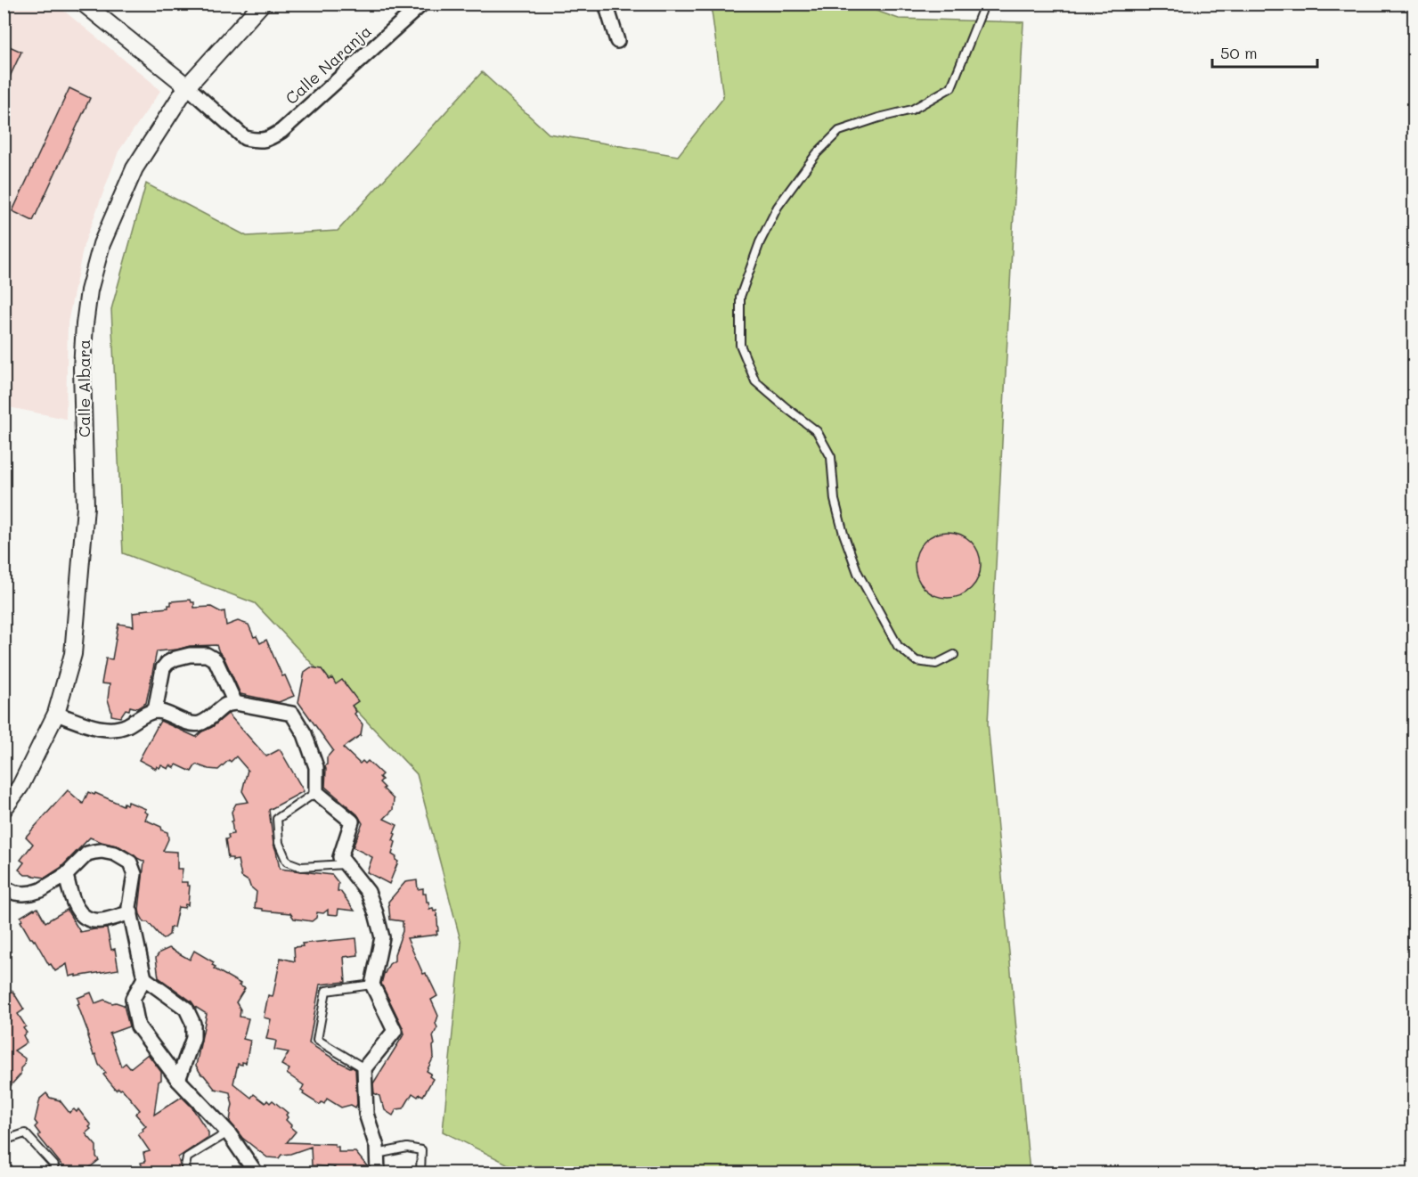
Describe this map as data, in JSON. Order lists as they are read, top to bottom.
{
  "streets": {
    "street": ["Calle Naranja", "Calle Albara"]
  },
  "crossings": [
    ["Calle Naranja", "Calle Albara"]
  ],
  "scale_bar": "50 m"
}
